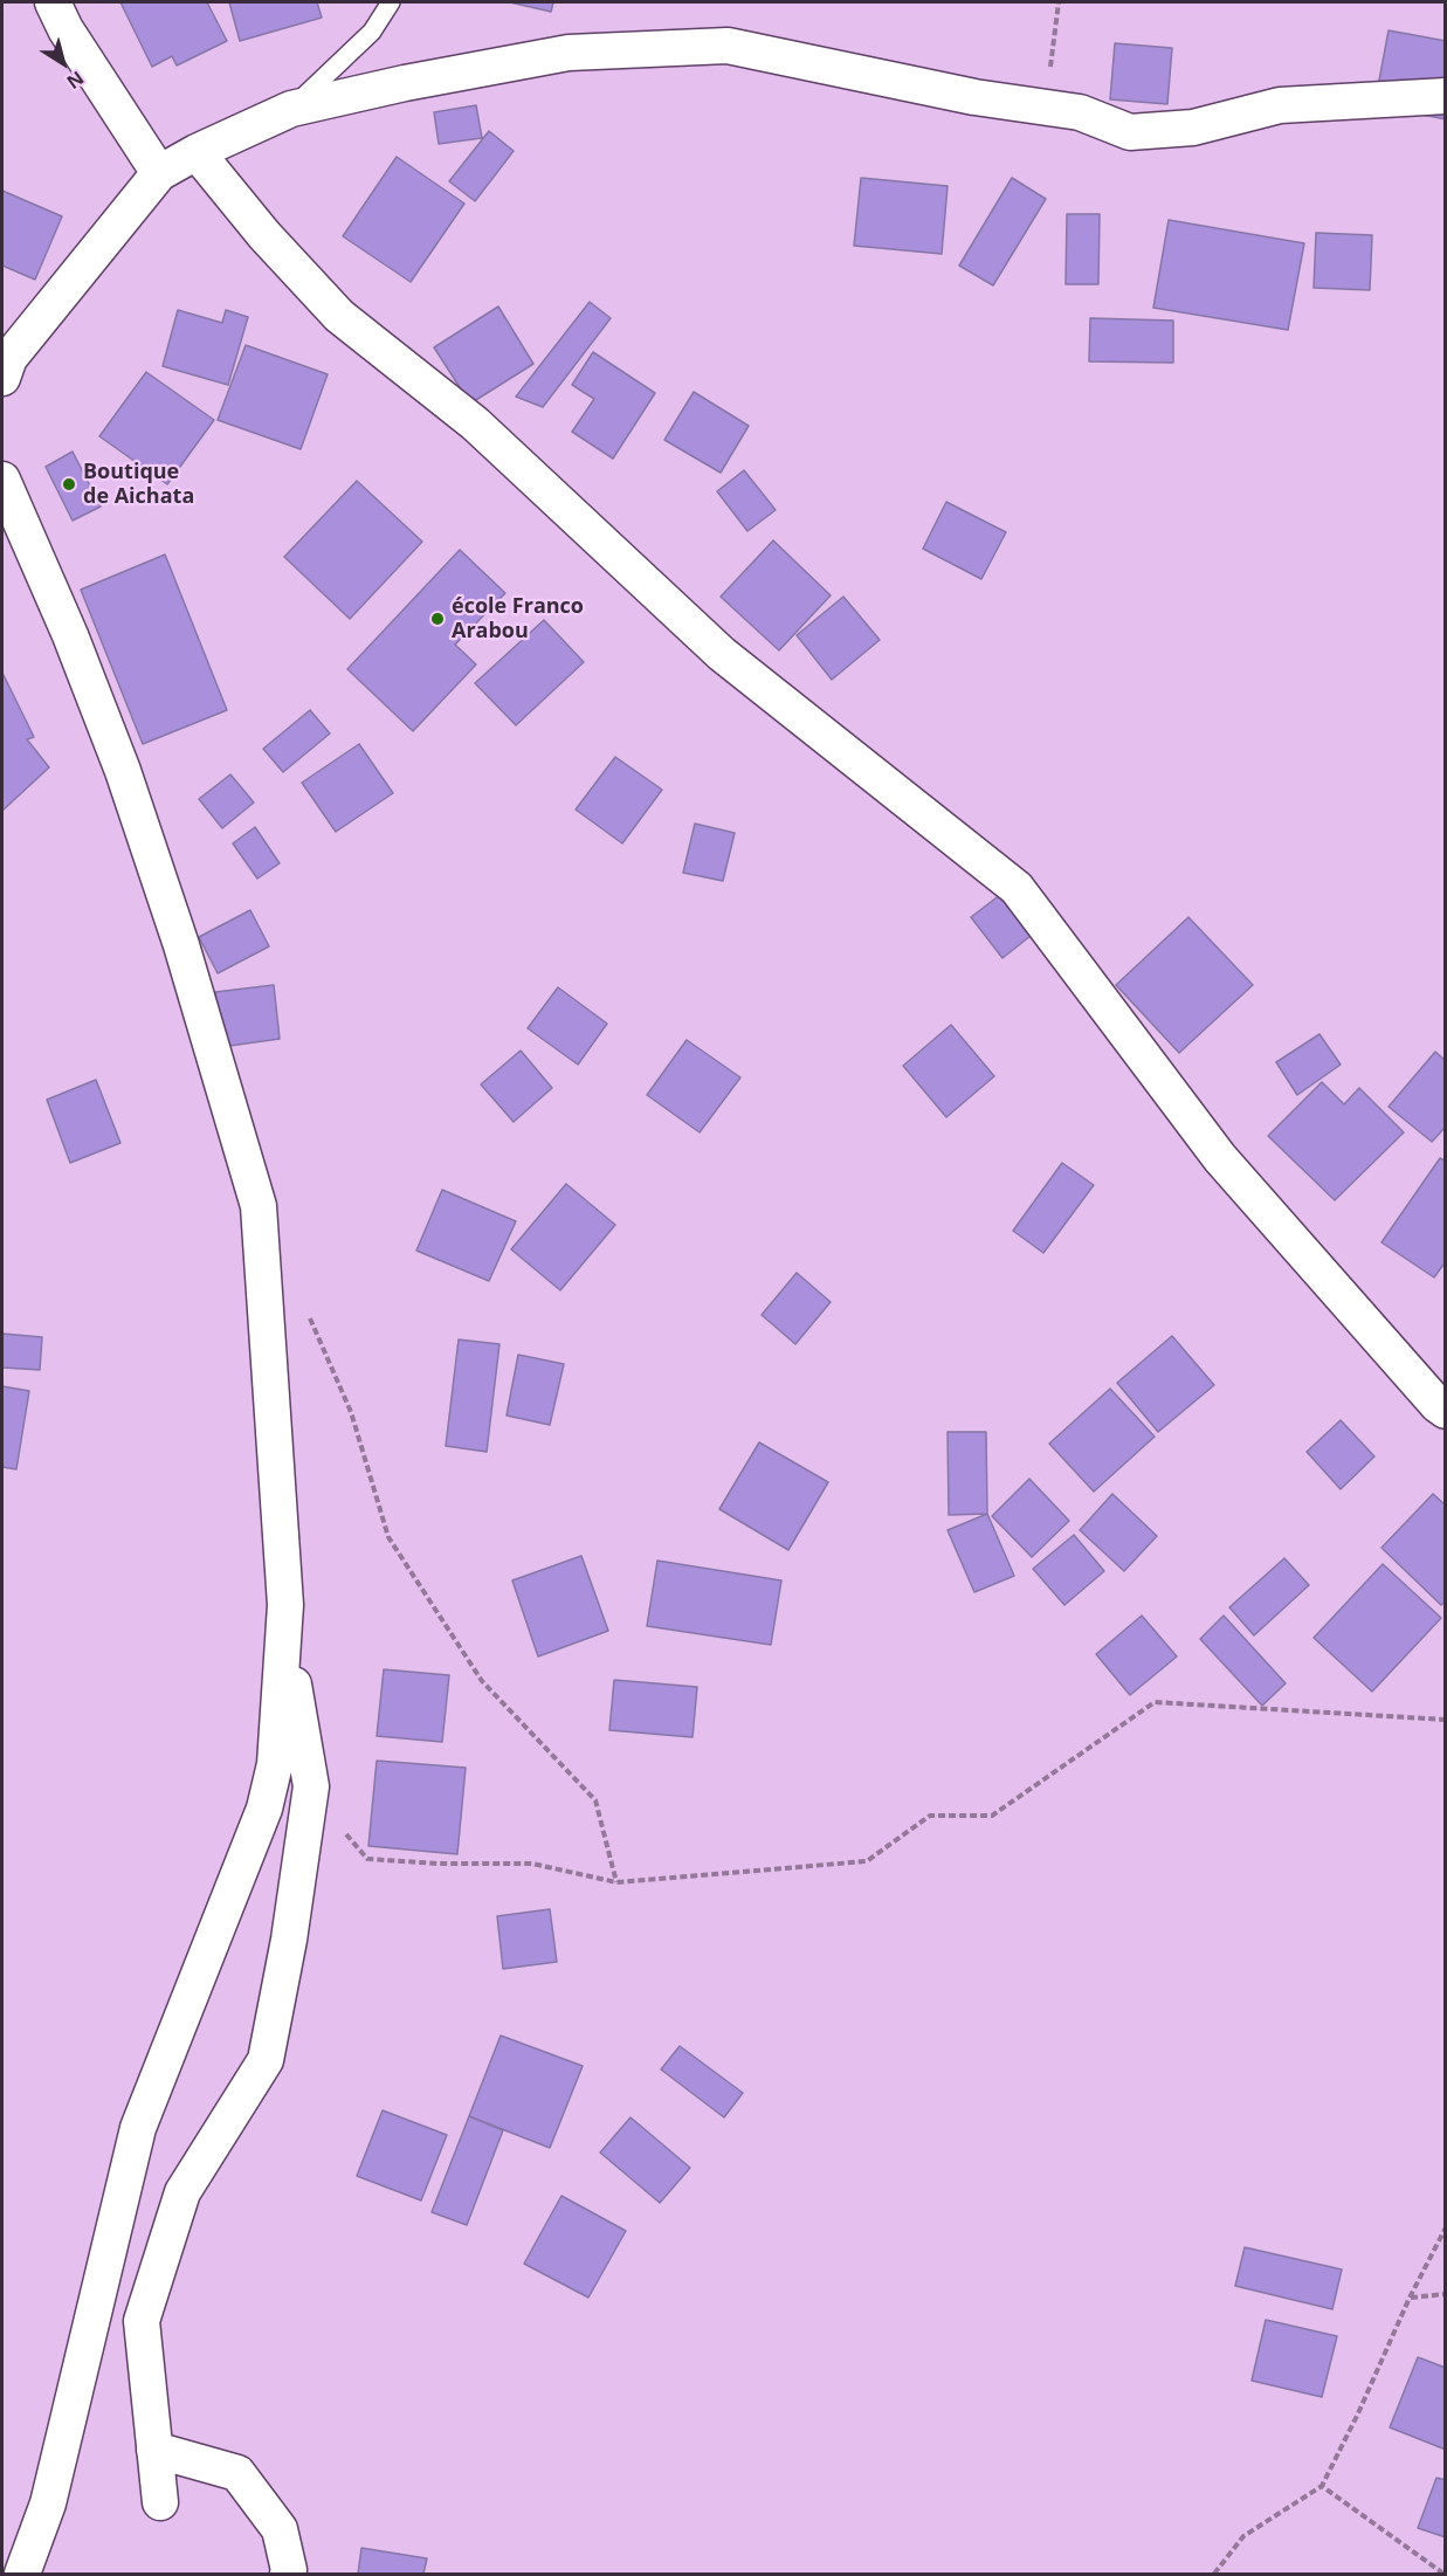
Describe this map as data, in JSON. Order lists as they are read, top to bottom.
{
  "places": ["Boutique de Aichata", "école Franco Arabou"],
  "north": "bottom right"
}
